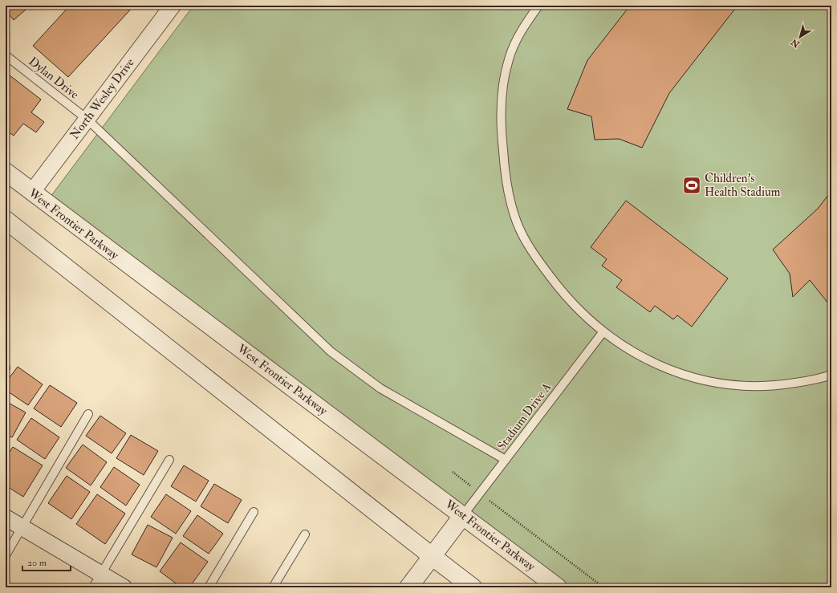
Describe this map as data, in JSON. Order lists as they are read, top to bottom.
{
  "streets": {
    "street": ["North Wesley Drive", "West Frontier Parkway"],
    "lane": ["Dylan Drive", "Stadium Drive A"]
  },
  "crossings": [
    ["Dylan Drive", "North Wesley Drive"],
    ["Dylan Drive", "Stadium Drive A"],
    ["North Wesley Drive", "West Frontier Parkway"],
    ["West Frontier Parkway", "Stadium Drive A"]
  ],
  "places": {
    "sports": ["Children's Health Stadium"]
  },
  "scale_bar": "20 m",
  "north": "bottom left"
}
